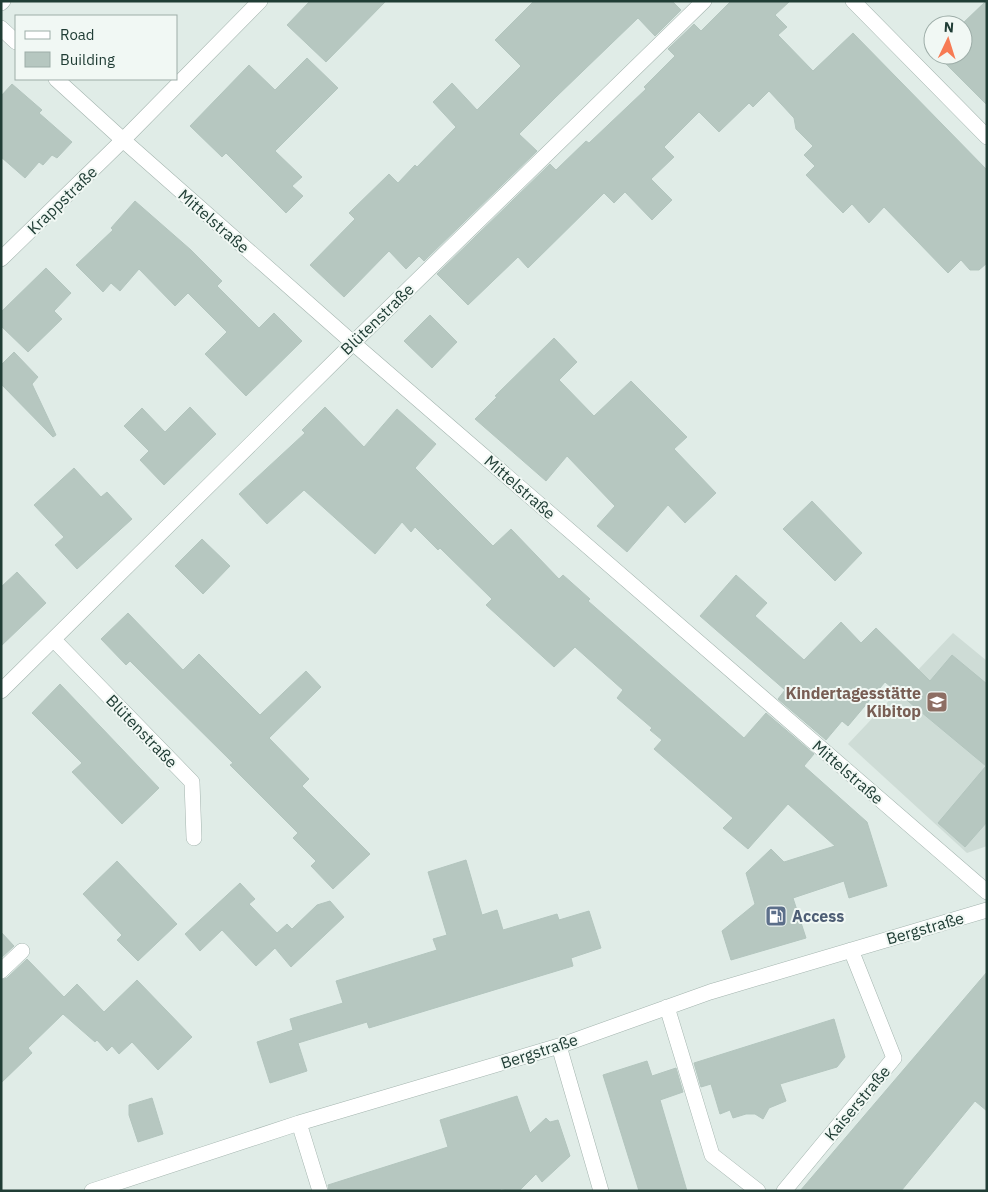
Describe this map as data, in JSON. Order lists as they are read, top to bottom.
{
  "streets": {
    "street": [
      "Krappstraße",
      "Mittelstraße",
      "Blütenstraße",
      "Bergstraße",
      "Kaiserstraße"
    ]
  },
  "crossings": [
    ["Krappstraße", "Mittelstraße"],
    ["Mittelstraße", "Blütenstraße"],
    ["Bergstraße", "Kaiserstraße"]
  ],
  "places": {
    "school or university": ["Kindertagesstätte Kibitop"],
    "fuel station": ["Access"]
  },
  "legend": ["Road", "Building"],
  "north": "top"
}
